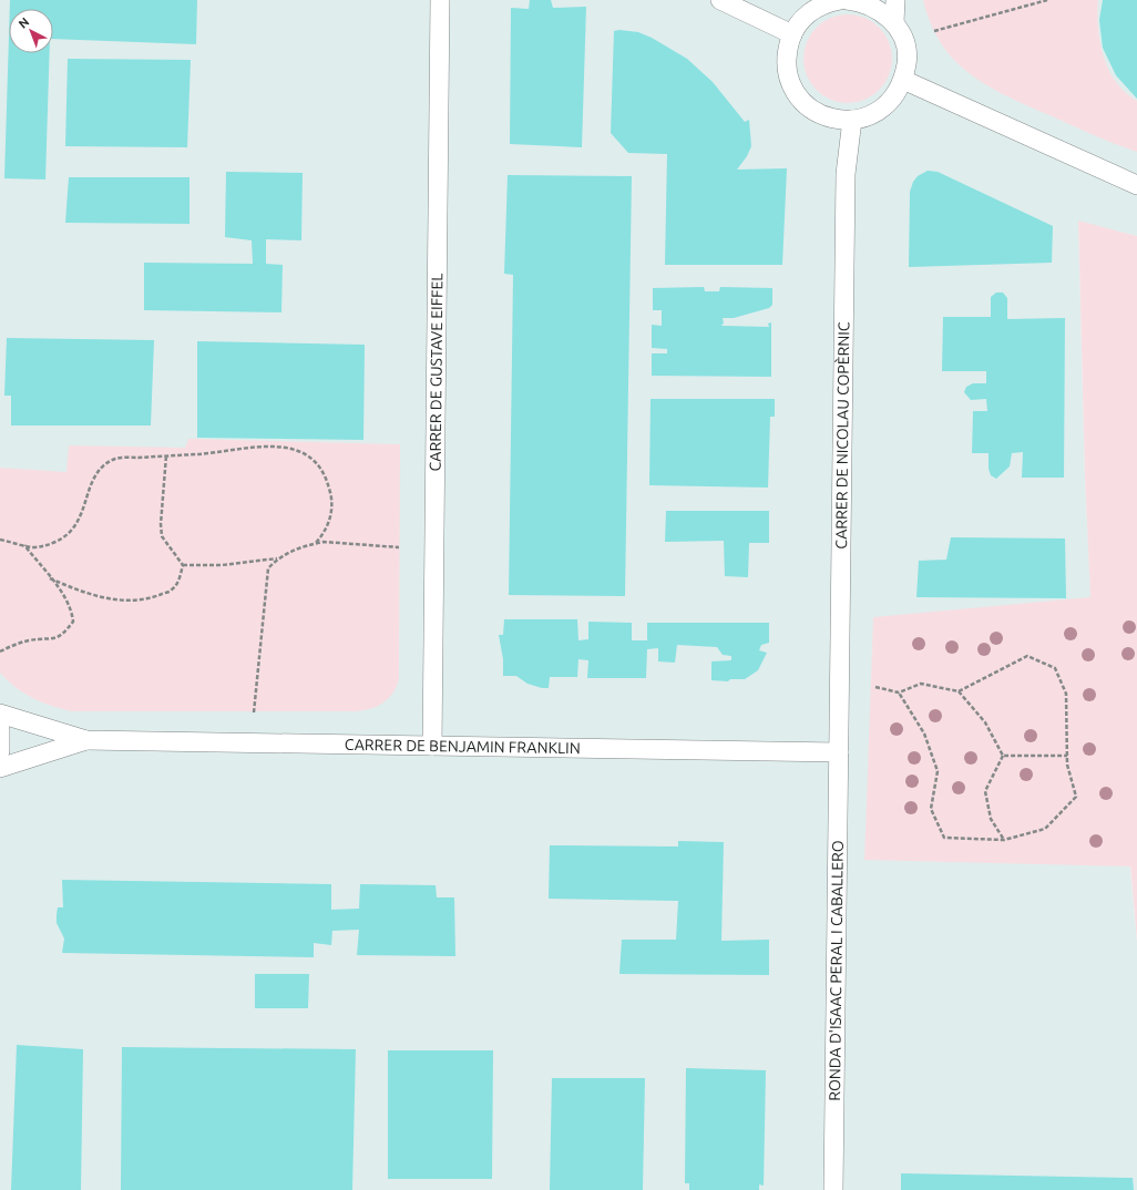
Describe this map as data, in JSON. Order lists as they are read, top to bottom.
{
  "streets": {
    "street": [
      "CARRER DE GUSTAVE EIFFEL",
      "CARRER DE NICOLAU COPÈRNIC",
      "CARRER DE BENJAMIN FRANKLIN",
      "RONDA D'ISAAC PERAL I CABALLERO"
    ]
  },
  "crossings": [
    ["CARRER DE GUSTAVE EIFFEL", "CARRER DE BENJAMIN FRANKLIN"],
    ["CARRER DE NICOLAU COPÈRNIC", "CARRER DE BENJAMIN FRANKLIN"],
    ["CARRER DE NICOLAU COPÈRNIC", "RONDA D'ISAAC PERAL I CABALLERO"],
    ["CARRER DE BENJAMIN FRANKLIN", "RONDA D'ISAAC PERAL I CABALLERO"]
  ],
  "north": "top left"
}
